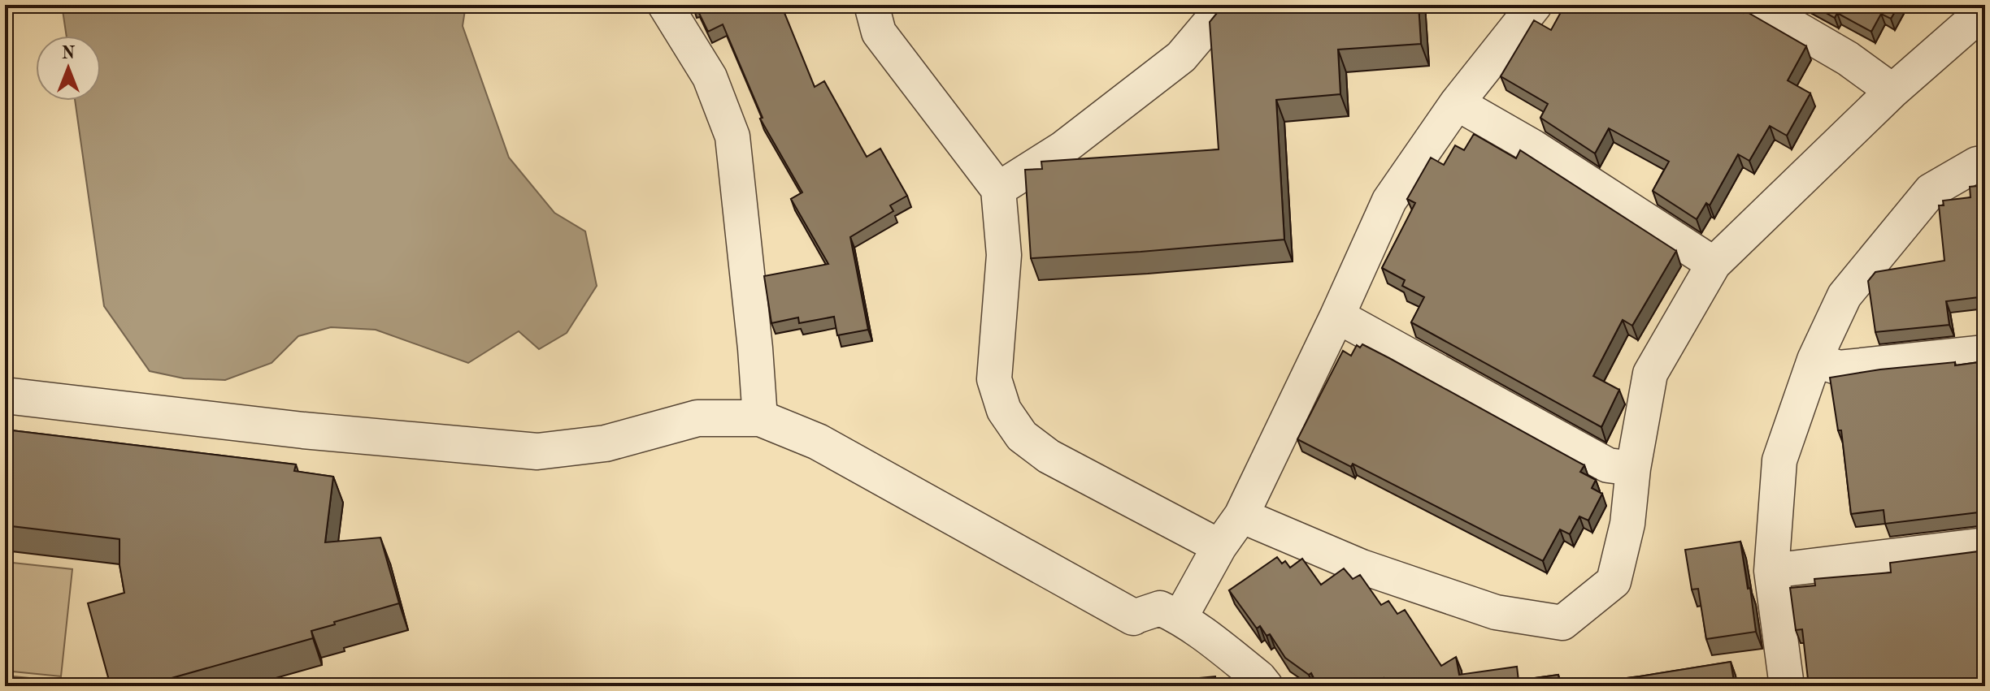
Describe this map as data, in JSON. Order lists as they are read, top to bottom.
{
  "north": "top"
}
